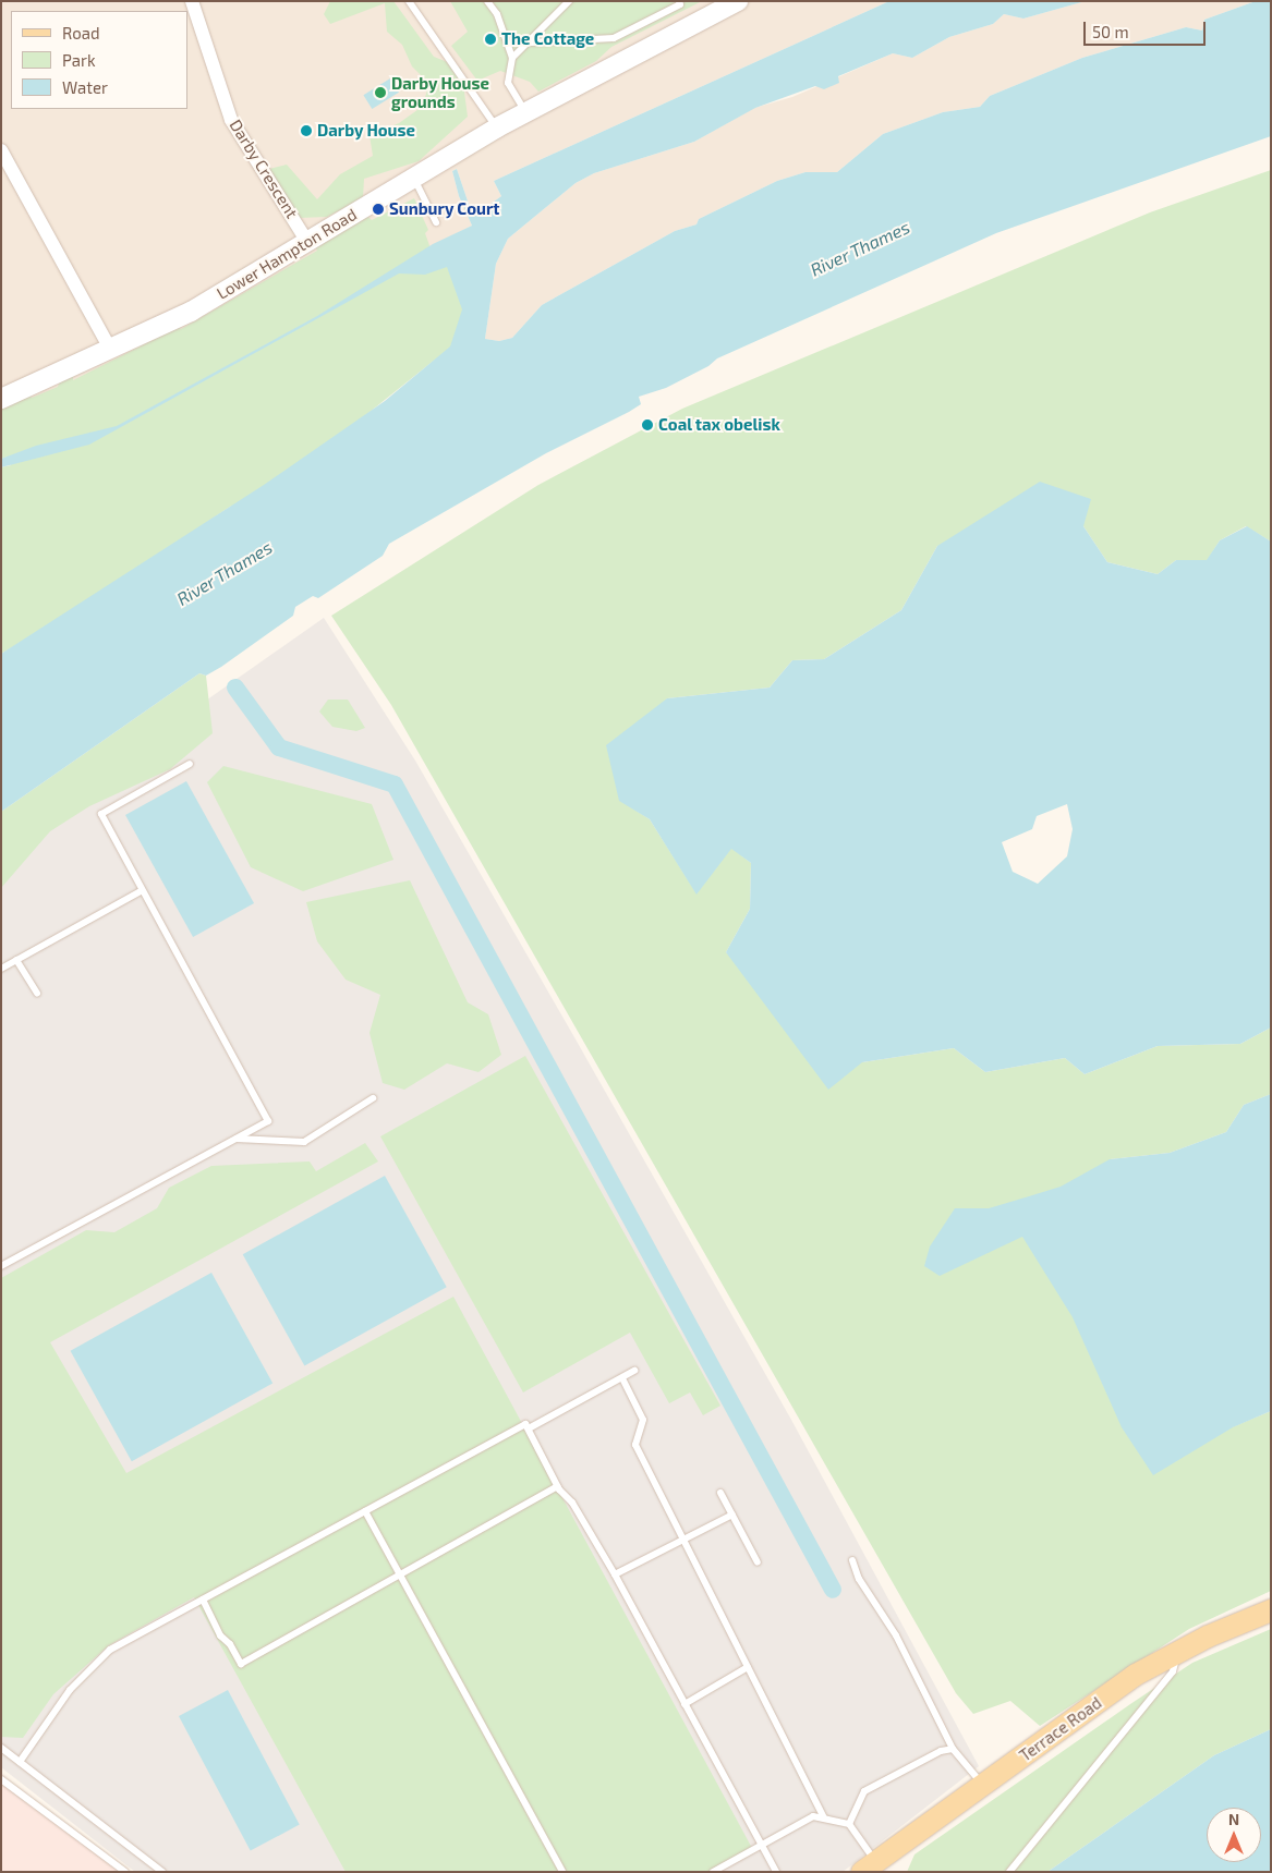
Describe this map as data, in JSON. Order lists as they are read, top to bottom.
{
  "streets": {
    "main road": ["Terrace Road"],
    "street": ["Darby Crescent", "Lower Hampton Road"]
  },
  "crossings": [
    ["Darby Crescent", "Lower Hampton Road"]
  ],
  "water": ["River Thames"],
  "places": [
    "The Cottage",
    "Darby House grounds",
    "Darby House",
    "Sunbury Court",
    "Coal tax obelisk"
  ],
  "legend": ["Road", "Park", "Water"],
  "scale_bar": "50 m",
  "north": "top"
}
